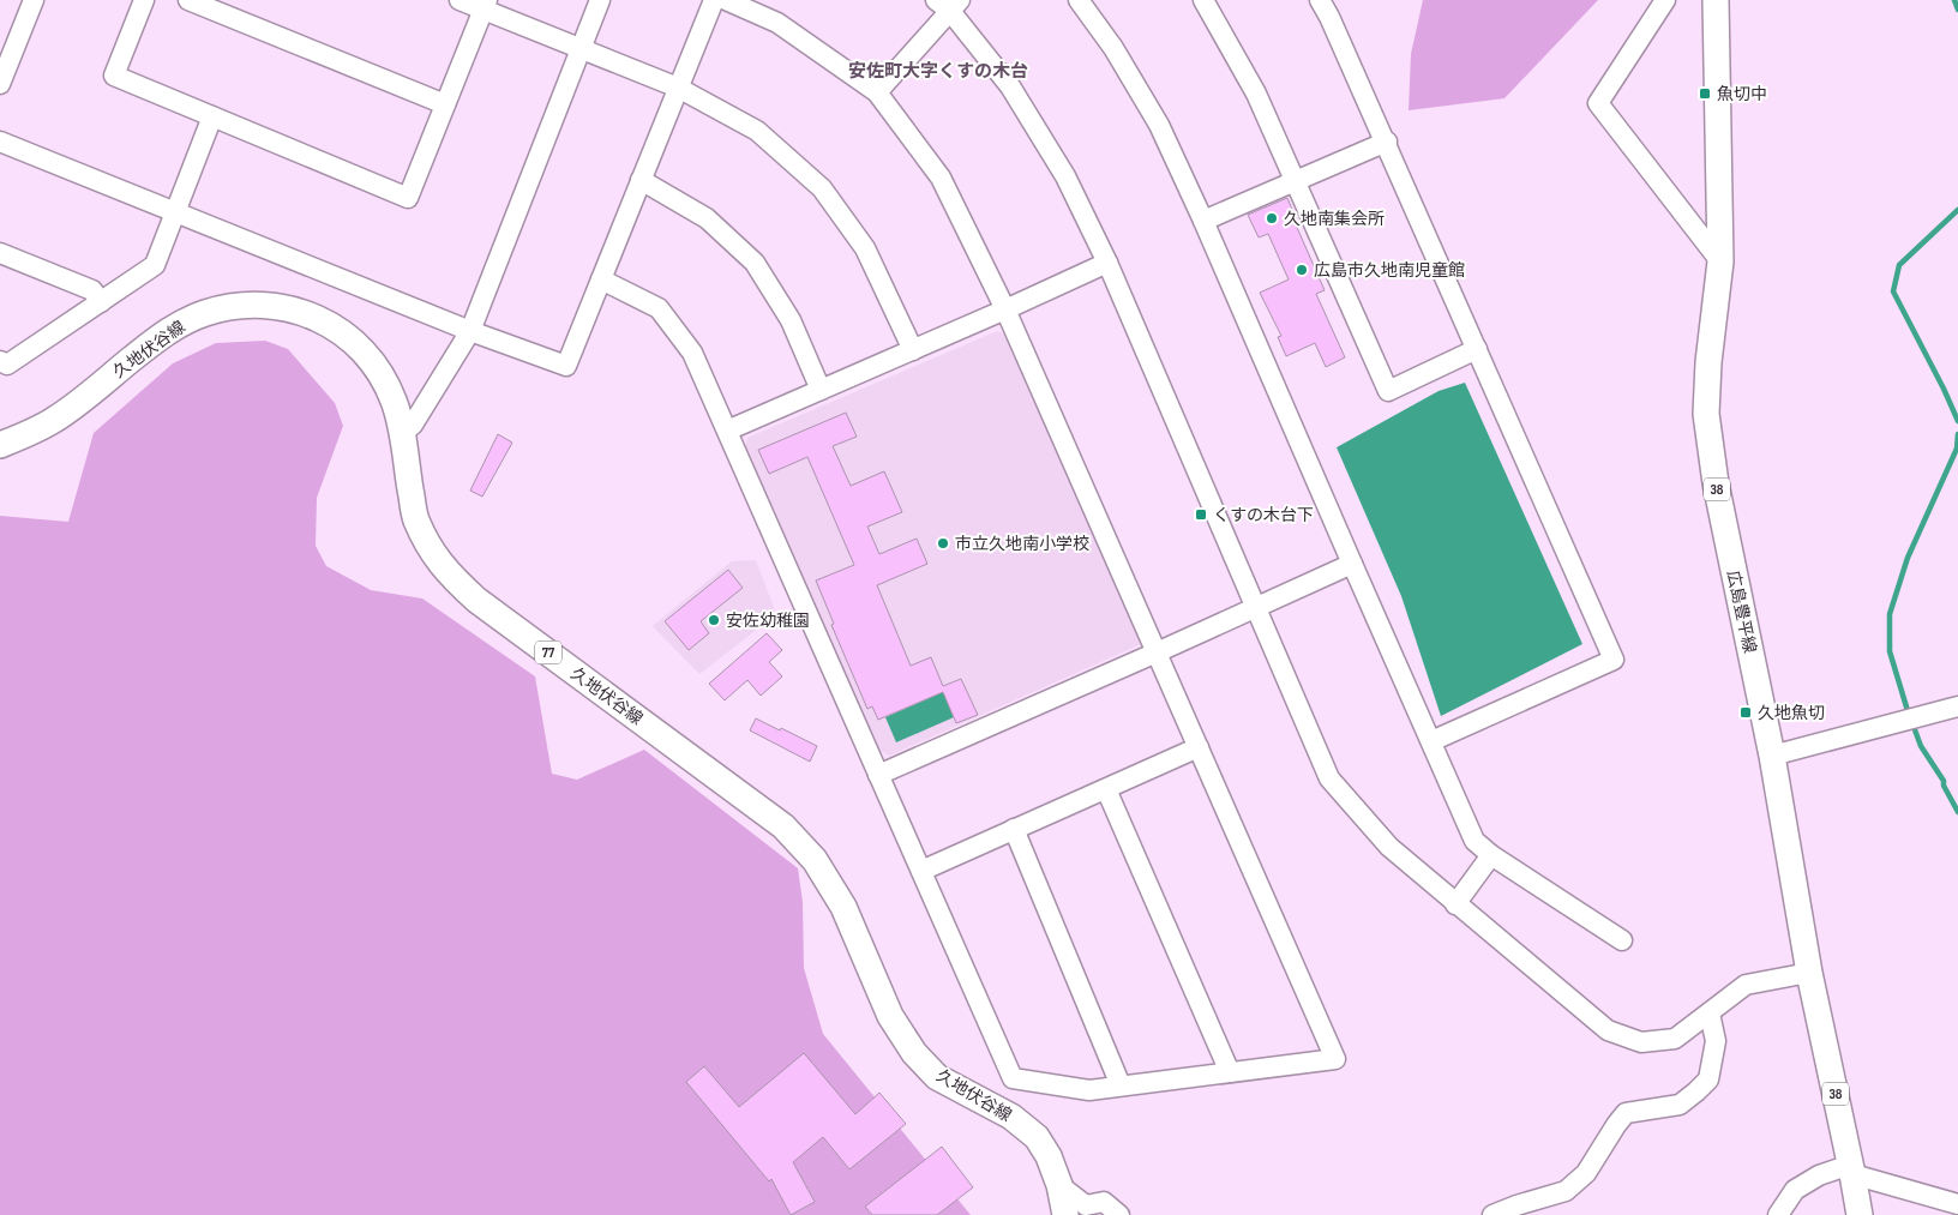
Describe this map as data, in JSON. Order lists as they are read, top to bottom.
{
  "streets": {
    "main road": [
      "久地伏谷線",
      "38",
      "広島豊平線",
      "77"
    ]
  },
  "districts": ["安佐町大字くすの木台"],
  "places": {
    "transit": ["魚切中", "くすの木台下", "久地魚切"],
    "other": [
      "久地南集会所",
      "広島市久地南児童館",
      "市立久地南小学校",
      "安佐幼稚園"
    ]
  }
}
